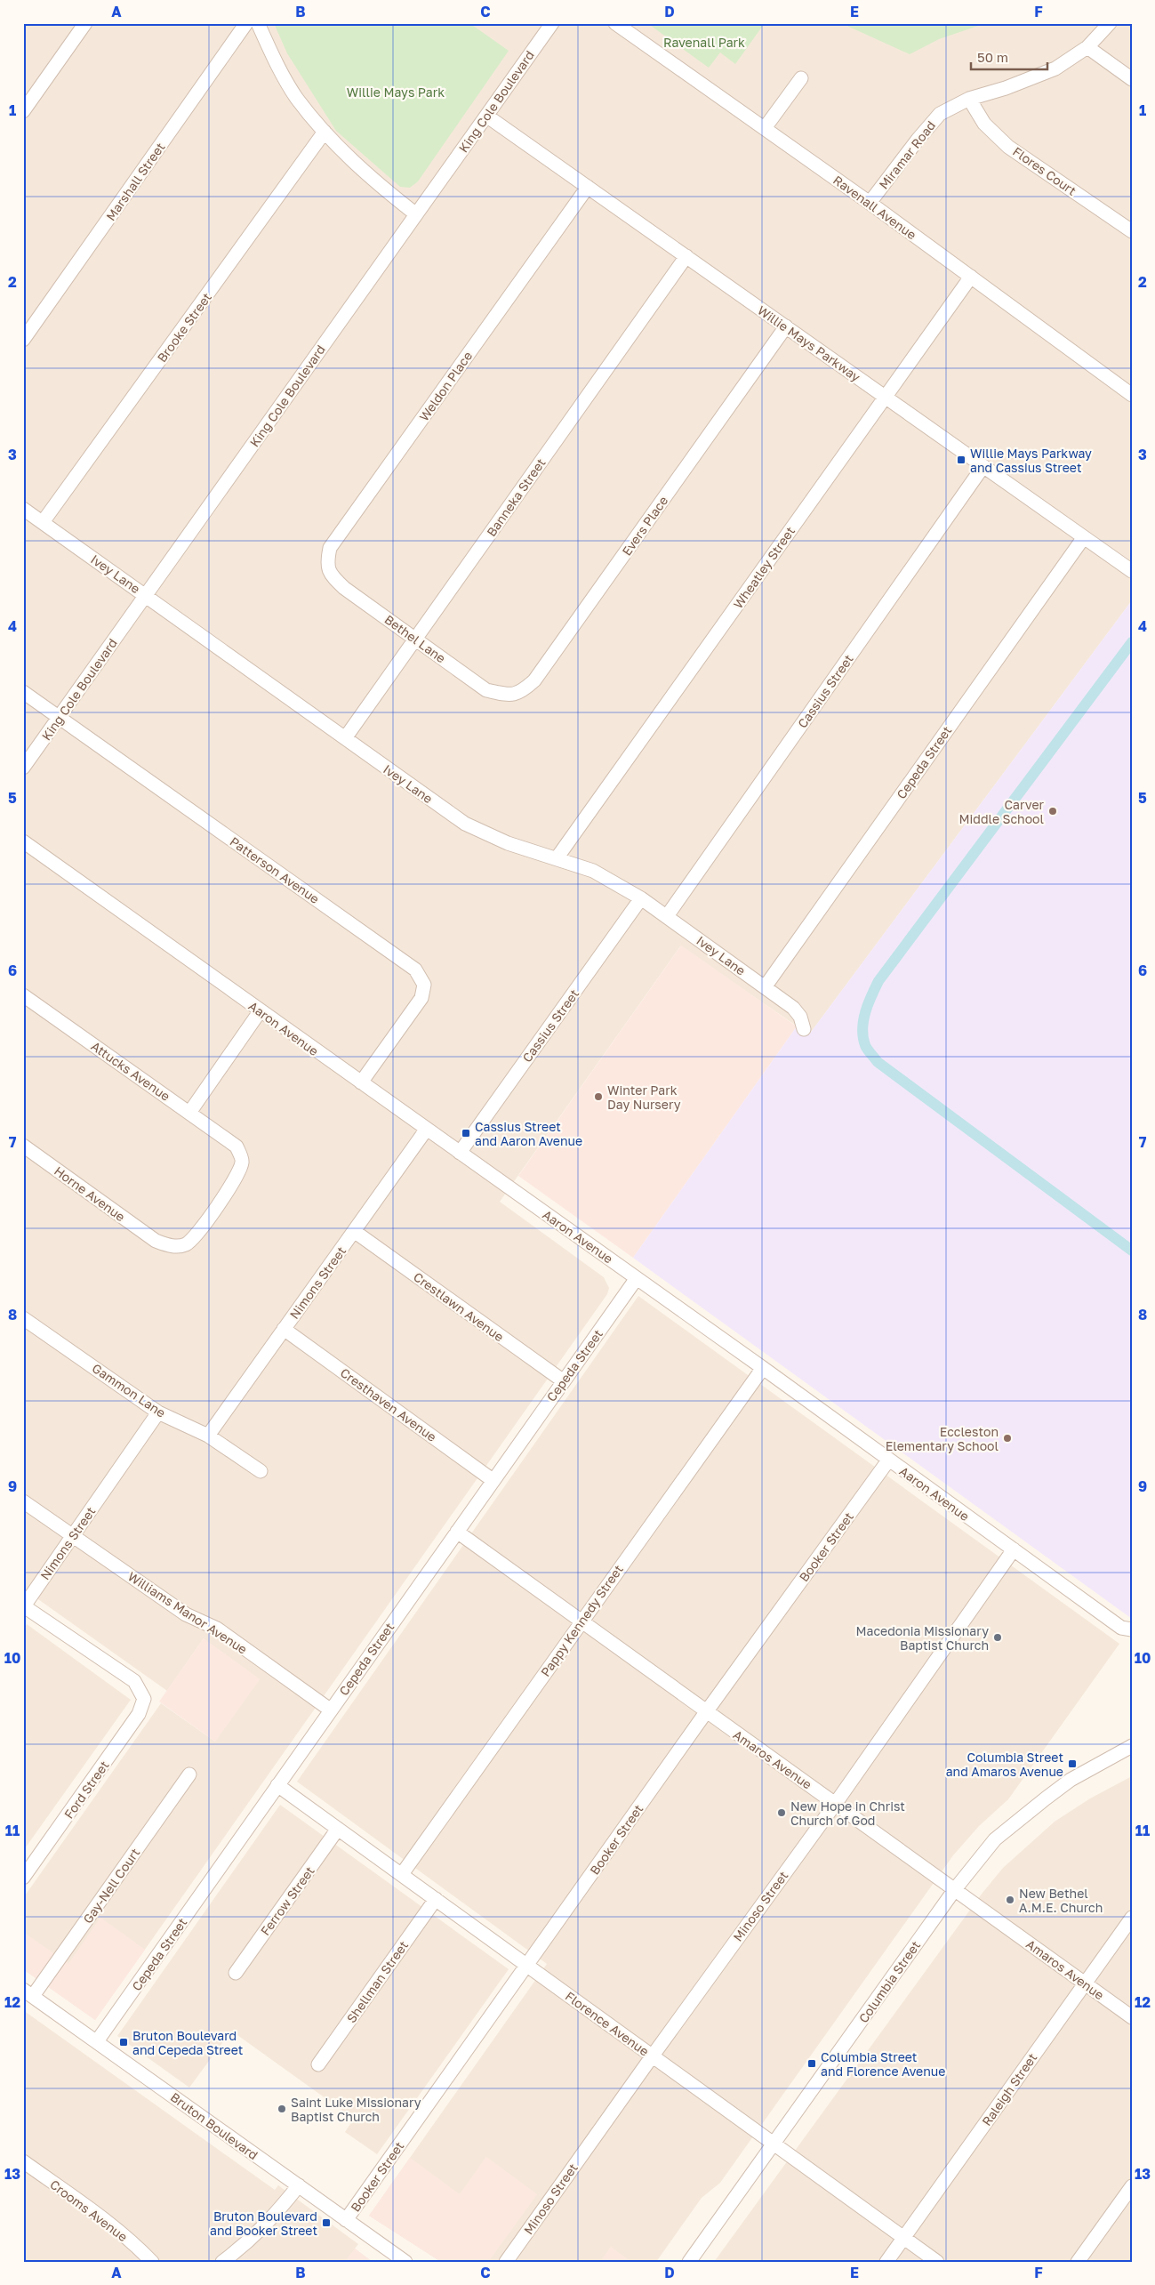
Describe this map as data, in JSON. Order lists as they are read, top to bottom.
{
  "streets": {
    "street": [
      "King Cole Boulevard",
      "Miramar Road",
      "Flores Court",
      "Marshall Street",
      "Ravenall Avenue",
      "Brooke Street",
      "Willie Mays Parkway",
      "Weldon Place",
      "Banneka Street",
      "Evers Place",
      "Wheatley Street",
      "Ivey Lane",
      "Bethel Lane",
      "Cassius Street",
      "Cepeda Street",
      "Patterson Avenue",
      "Aaron Avenue",
      "Attucks Avenue",
      "Horne Avenue",
      "Nimons Street",
      "Crestlawn Avenue",
      "Gammon Lane",
      "Cresthaven Avenue",
      "Booker Street",
      "Williams Manor Avenue",
      "Pappy Kennedy Street",
      "Amaros Avenue",
      "Ford Street",
      "Gay-Nell Court",
      "Ferrow Street",
      "Minoso Street",
      "Shellman Street",
      "Columbia Street",
      "Florence Avenue",
      "Raleigh Street",
      "Bruton Boulevard",
      "Crooms Avenue"
    ]
  },
  "crossings": [
    ["King Cole Boulevard", "Willie Mays Parkway"],
    ["King Cole Boulevard", "Ivey Lane"],
    ["King Cole Boulevard", "Patterson Avenue"],
    ["Miramar Road", "Flores Court"],
    ["Miramar Road", "Ravenall Avenue"],
    ["Ravenall Avenue", "Wheatley Street"],
    ["Brooke Street", "Ivey Lane"],
    ["Willie Mays Parkway", "Weldon Place"],
    ["Willie Mays Parkway", "Banneka Street"],
    ["Willie Mays Parkway", "Evers Place"],
    ["Willie Mays Parkway", "Wheatley Street"],
    ["Willie Mays Parkway", "Cassius Street"],
    ["Willie Mays Parkway", "Cepeda Street"],
    ["Weldon Place", "Bethel Lane"],
    ["Banneka Street", "Ivey Lane"],
    ["Banneka Street", "Bethel Lane"],
    ["Evers Place", "Bethel Lane"],
    ["Wheatley Street", "Ivey Lane"],
    ["Ivey Lane", "Cassius Street"],
    ["Ivey Lane", "Cepeda Street"],
    ["Cassius Street", "Aaron Avenue"],
    ["Cepeda Street", "Aaron Avenue"],
    ["Cepeda Street", "Crestlawn Avenue"],
    ["Cepeda Street", "Cresthaven Avenue"],
    ["Cepeda Street", "Williams Manor Avenue"],
    ["Cepeda Street", "Amaros Avenue"],
    ["Cepeda Street", "Florence Avenue"],
    ["Cepeda Street", "Bruton Boulevard"],
    ["Patterson Avenue", "Aaron Avenue"],
    ["Aaron Avenue", "Nimons Street"],
    ["Aaron Avenue", "Booker Street"],
    ["Aaron Avenue", "Pappy Kennedy Street"],
    ["Aaron Avenue", "Minoso Street"],
    ["Attucks Avenue", "Horne Avenue"],
    ["Nimons Street", "Crestlawn Avenue"],
    ["Nimons Street", "Gammon Lane"],
    ["Nimons Street", "Cresthaven Avenue"],
    ["Nimons Street", "Williams Manor Avenue"],
    ["Nimons Street", "Ford Street"],
    ["Booker Street", "Amaros Avenue"],
    ["Booker Street", "Florence Avenue"],
    ["Booker Street", "Bruton Boulevard"],
    ["Pappy Kennedy Street", "Amaros Avenue"],
    ["Pappy Kennedy Street", "Florence Avenue"],
    ["Amaros Avenue", "Minoso Street"],
    ["Amaros Avenue", "Columbia Street"],
    ["Amaros Avenue", "Raleigh Street"],
    ["Gay-Nell Court", "Bruton Boulevard"],
    ["Ferrow Street", "Florence Avenue"],
    ["Minoso Street", "Florence Avenue"],
    ["Shellman Street", "Florence Avenue"],
    ["Columbia Street", "Florence Avenue"],
    ["Florence Avenue", "Raleigh Street"]
  ],
  "parks": ["Ravenall Park", "Willie Mays Park"],
  "places": {
    "transit": [
      "Willie Mays Parkway and Cassius Street",
      "Cassius Street and Aaron Avenue",
      "Columbia Street and Amaros Avenue",
      "Bruton Boulevard and Cepeda Street",
      "Columbia Street and Florence Avenue",
      "Bruton Boulevard and Booker Street"
    ],
    "other": [
      "Carver Middle School",
      "Winter Park Day Nursery",
      "Eccleston Elementary School",
      "Macedonia Missionary Baptist Church",
      "New Hope in Christ Church of God",
      "New Bethel A.M.E. Church",
      "Saint Luke Missionary Baptist Church"
    ]
  },
  "scale_bar": "50 m",
  "grid": {
    "columns": [
      "A",
      "B",
      "C",
      "D",
      "E",
      "F"
    ],
    "rows": [
      "1",
      "2",
      "3",
      "4",
      "5",
      "6",
      "7",
      "8",
      "9",
      "10",
      "11",
      "12",
      "13"
    ]
  }
}
